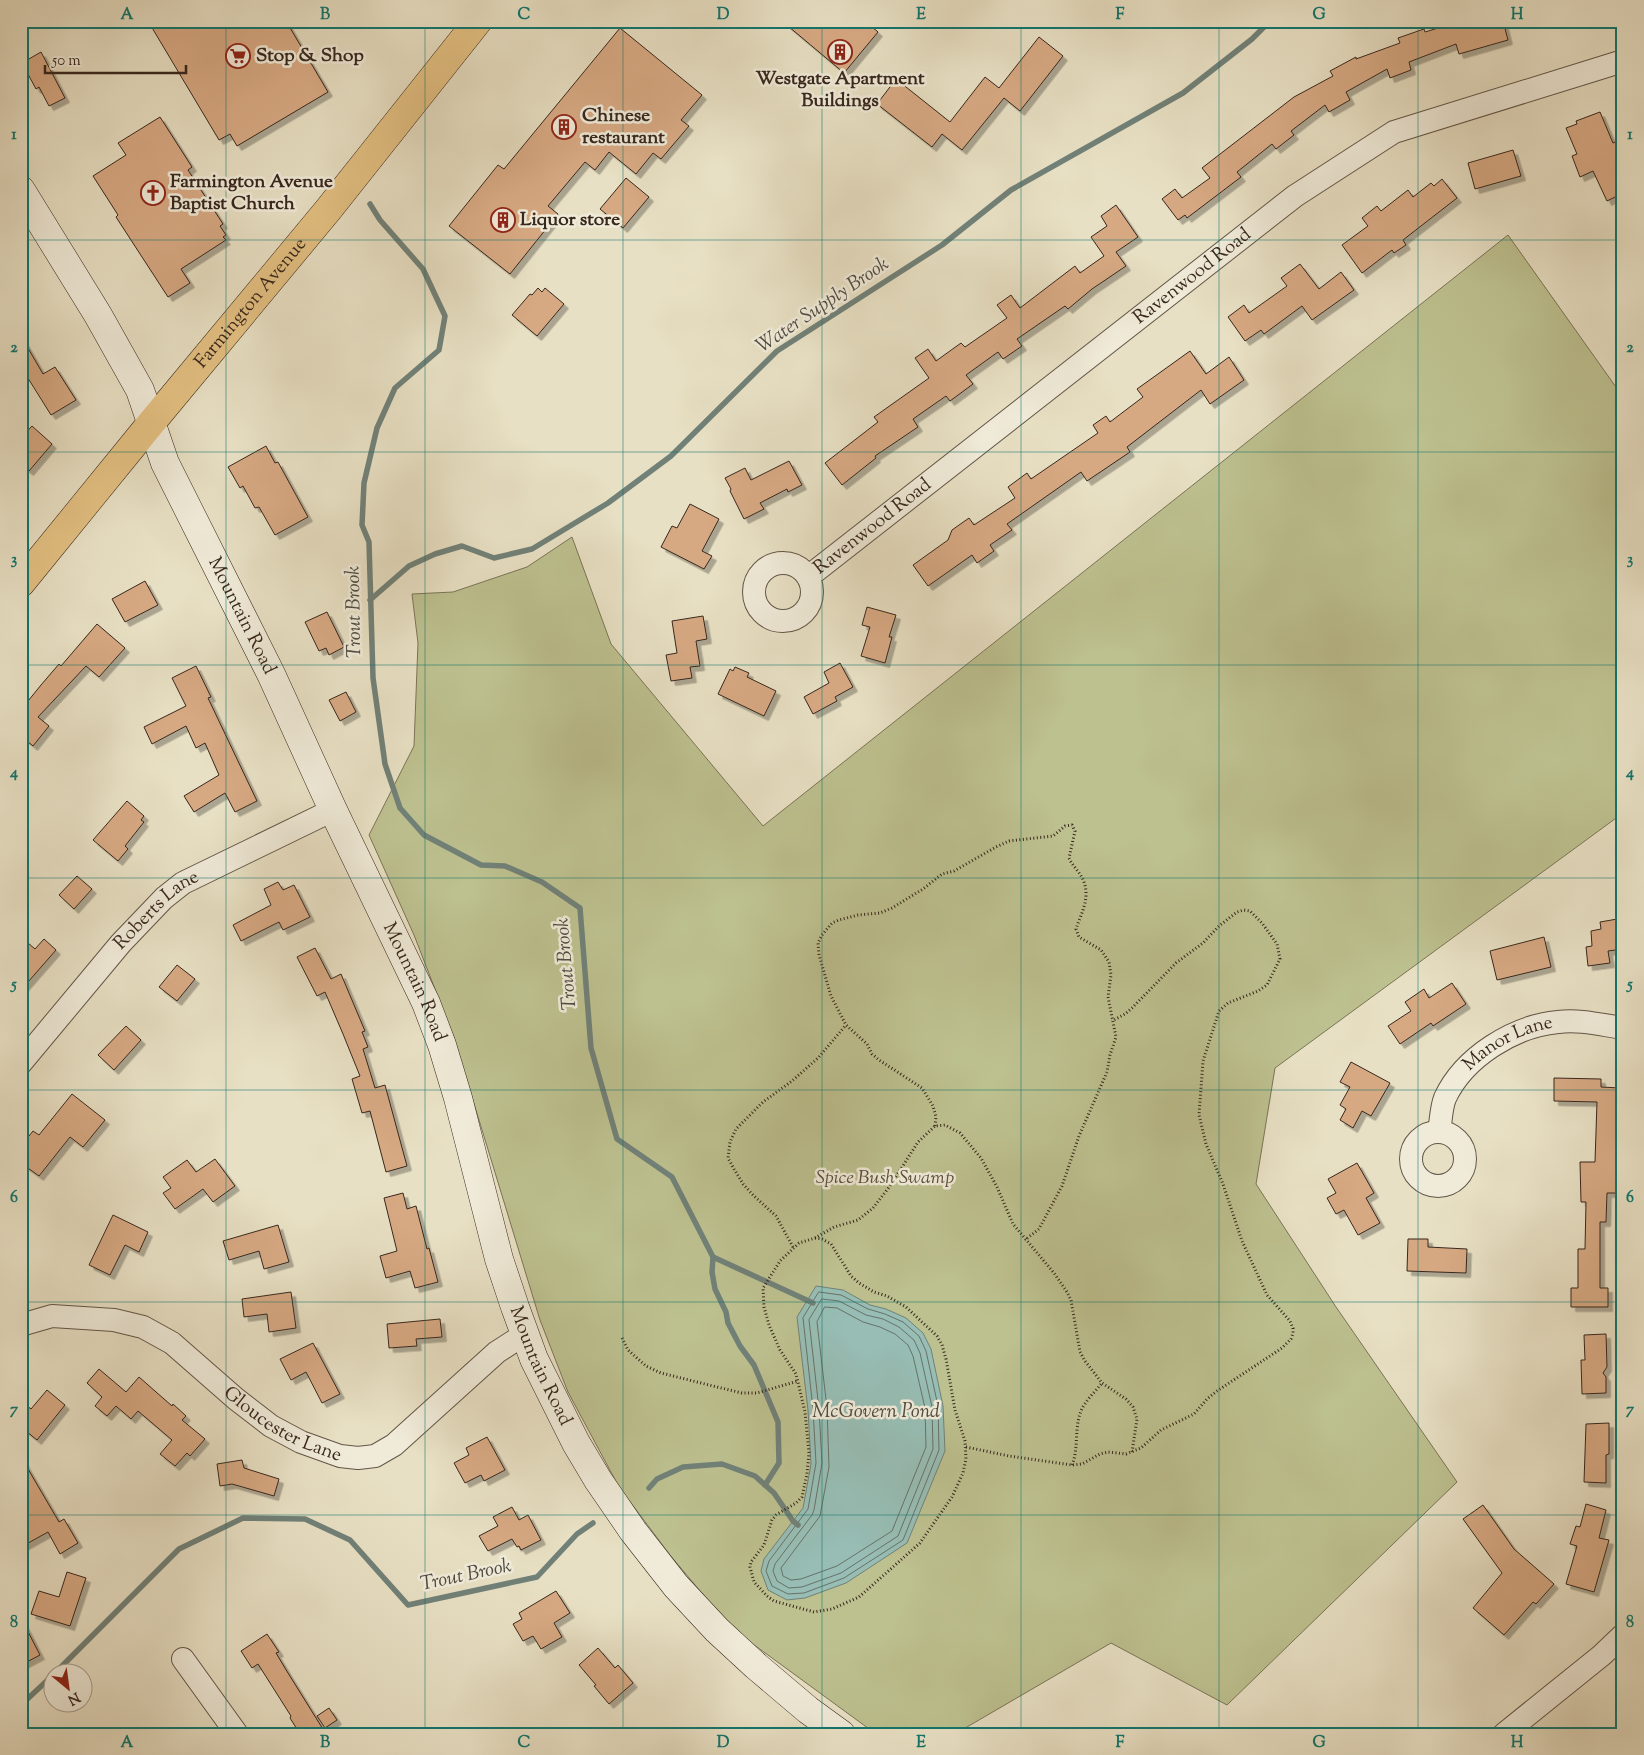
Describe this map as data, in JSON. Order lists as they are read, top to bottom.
{
  "streets": {
    "main road": ["Farmington Avenue", "Mountain Road"],
    "street": [
      "Ravenwood Road",
      "Roberts Lane",
      "Manor Lane",
      "Gloucester Lane"
    ]
  },
  "crossings": [
    ["Farmington Avenue", "Mountain Road"],
    ["Mountain Road", "Roberts Lane"],
    ["Mountain Road", "Gloucester Lane"]
  ],
  "water": ["Water Supply Brook", "Trout Brook", "McGovern Pond"],
  "parks": ["Spice Bush Swamp"],
  "places": {
    "building": ["Westgate Apartment Buildings", "Chinese restaurant", "Liquor store"],
    "supermarket": ["Stop & Shop"],
    "church": ["Farmington Avenue Baptist Church"]
  },
  "scale_bar": "50 m",
  "north": "bottom right",
  "grid": {
    "columns": [
      "A",
      "B",
      "C",
      "D",
      "E",
      "F",
      "G",
      "H"
    ],
    "rows": [
      "1",
      "2",
      "3",
      "4",
      "5",
      "6",
      "7",
      "8"
    ]
  }
}
